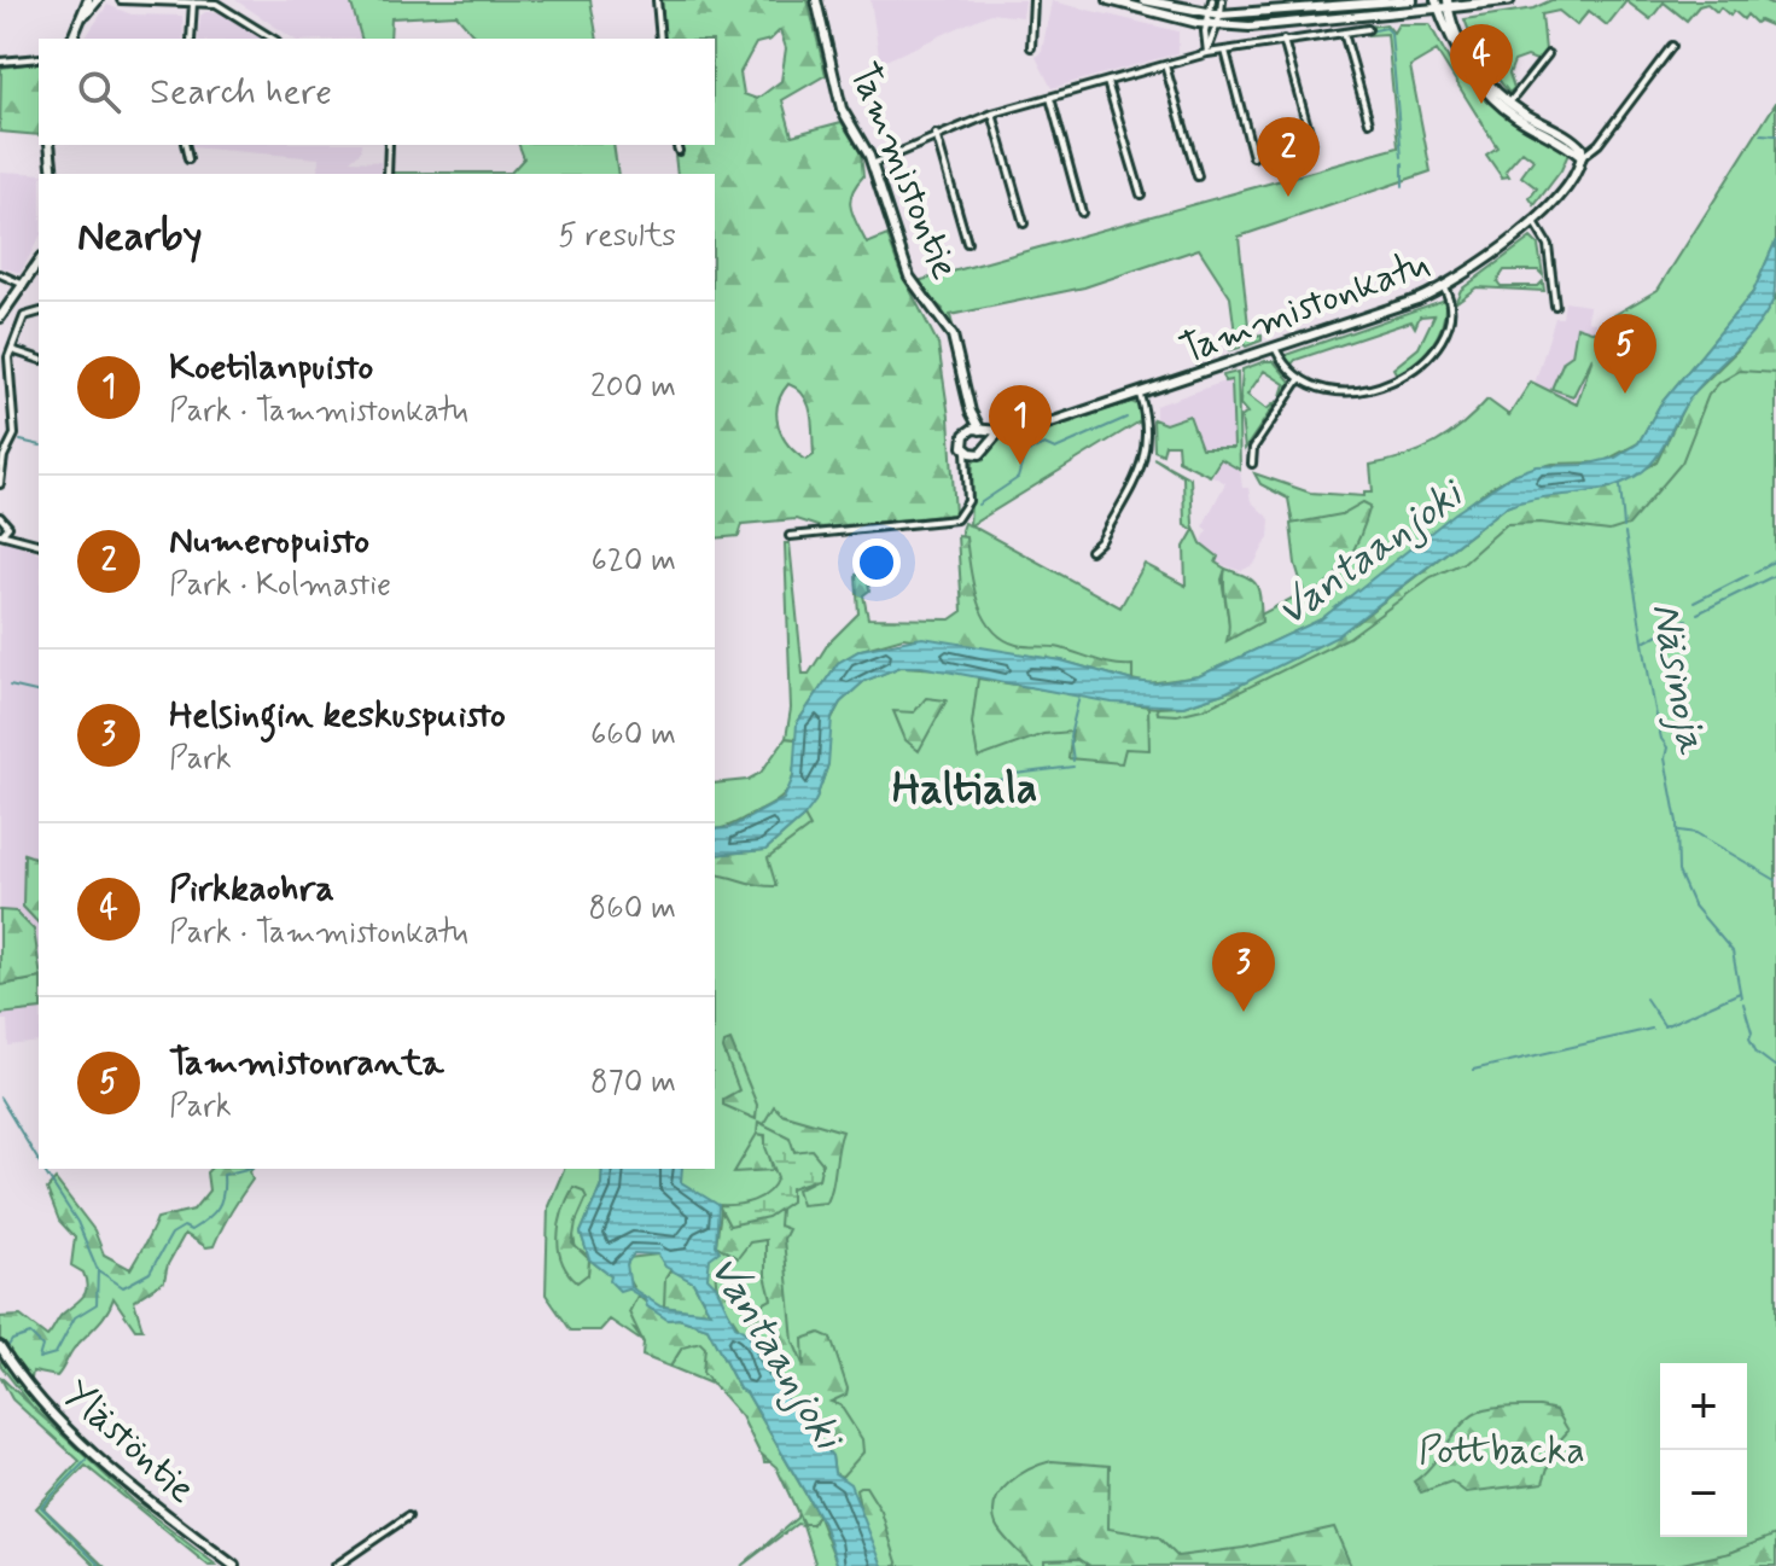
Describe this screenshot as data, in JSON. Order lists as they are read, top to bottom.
{
  "streets": {
    "street": ["Tammistontie", "Tammistonkatu", "Ylästöntie"]
  },
  "crossings": [
    ["Tammistontie", "Tammistonkatu"]
  ],
  "districts": ["Haltiala"],
  "water": ["Vantaanjoki", "Näsinoja"],
  "parks": ["Pottbacka"],
  "page": {
    "pins": [
      "4",
      "2",
      "5",
      "1",
      "3"
    ],
    "search": "Search here",
    "heading": ["Nearby", "5 results"],
    "list": [
      {
        "mark": "1",
        "name": "Koetilanpuisto",
        "note": "Park · Tammistonkatu",
        "value": "200 m"
      },
      {
        "mark": "2",
        "name": "Numeropuisto",
        "note": "Park · Kolmastie",
        "value": "620 m"
      },
      {
        "mark": "3",
        "name": "Helsingin keskuspuisto",
        "note": "Park",
        "value": "660 m"
      },
      {
        "mark": "4",
        "name": "Pirkkaohra",
        "note": "Park · Tammistonkatu",
        "value": "860 m"
      },
      {
        "mark": "5",
        "name": "Tammistonranta",
        "note": "Park",
        "value": "870 m"
      }
    ],
    "map_buttons": ["+", "−"]
  }
}
